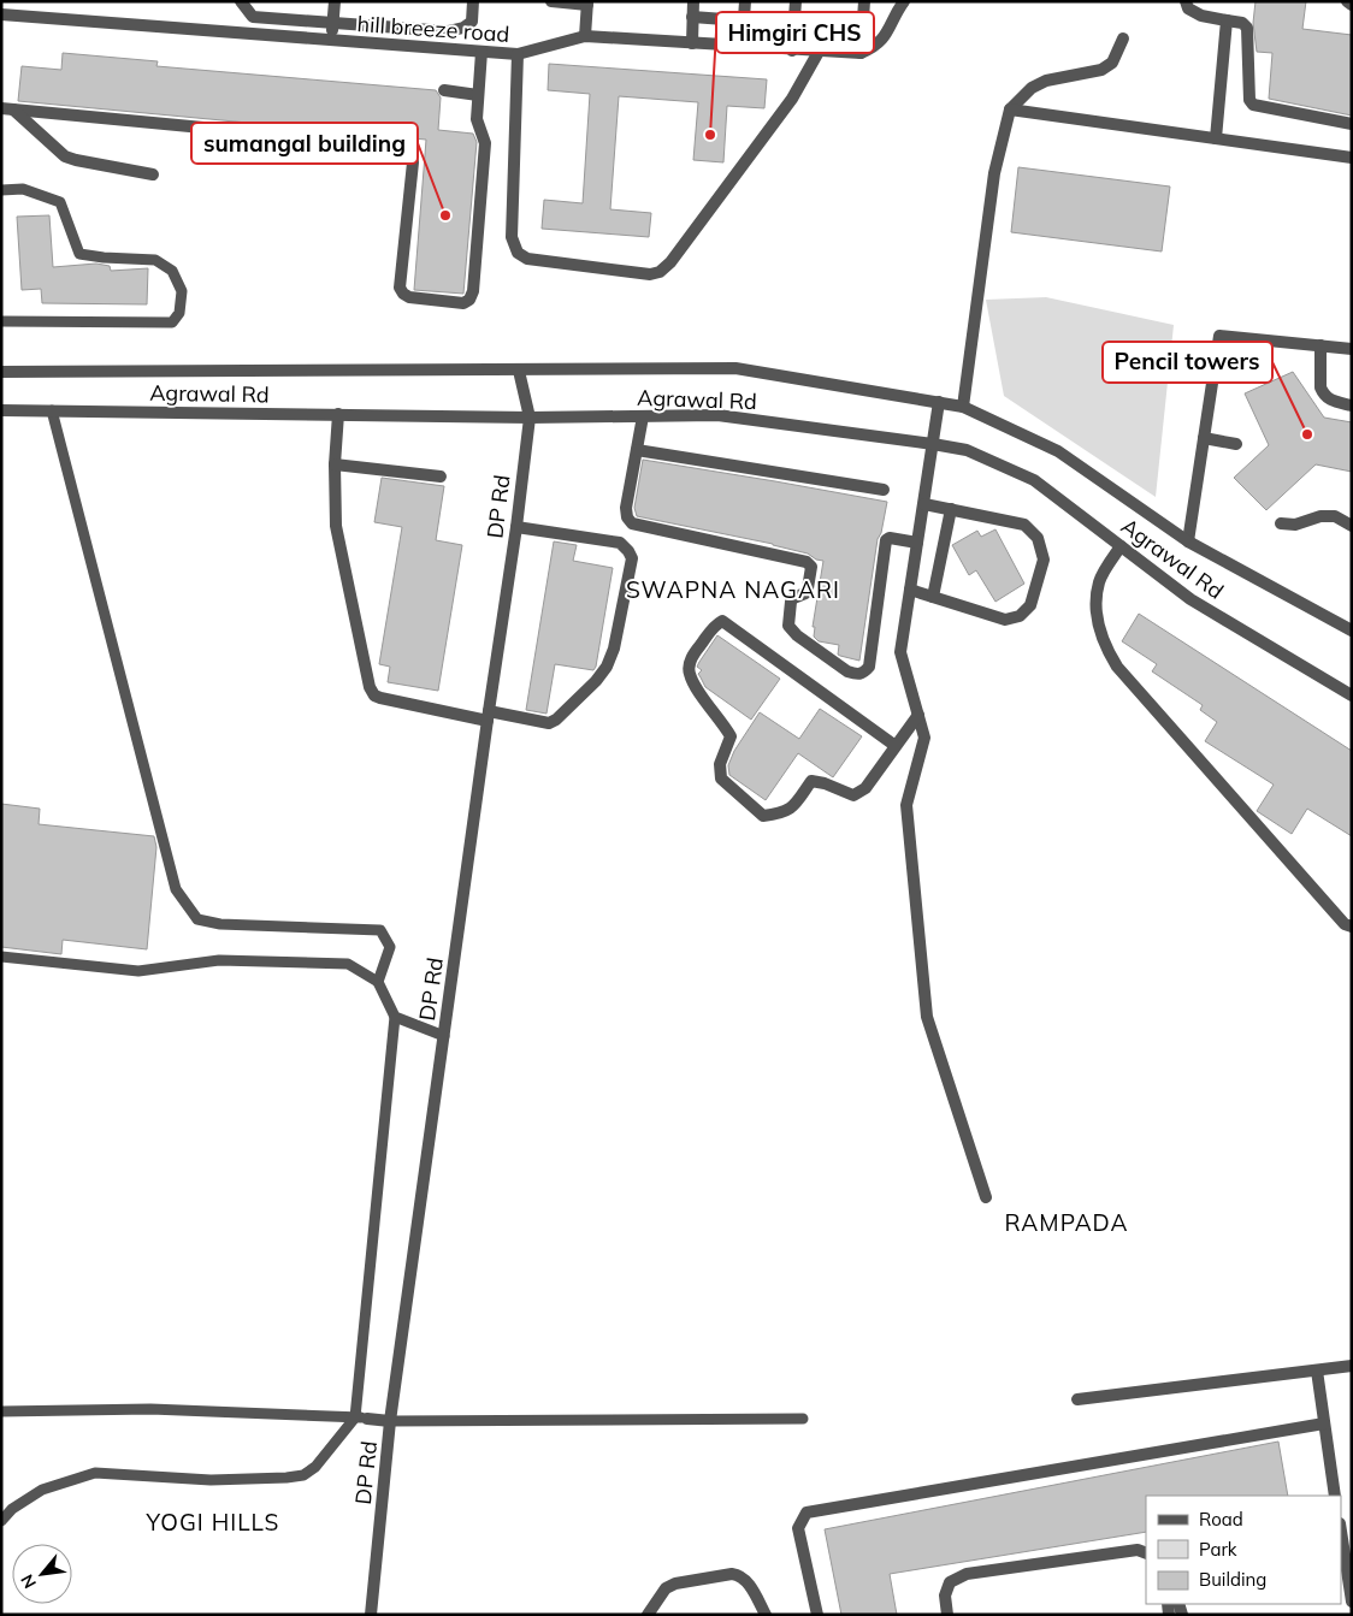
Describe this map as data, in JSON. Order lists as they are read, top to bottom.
{
  "streets": {
    "street": ["hill breeze road", "Agrawal Rd", "DP Rd"]
  },
  "crossings": [
    ["Agrawal Rd", "DP Rd"]
  ],
  "districts": ["SWAPNA NAGARI", "RAMPADA", "YOGI HILLS"],
  "places": ["Himgiri CHS", "sumangal building", "Pencil towers"],
  "legend": ["Road", "Park", "Building"],
  "north": "bottom left"
}
